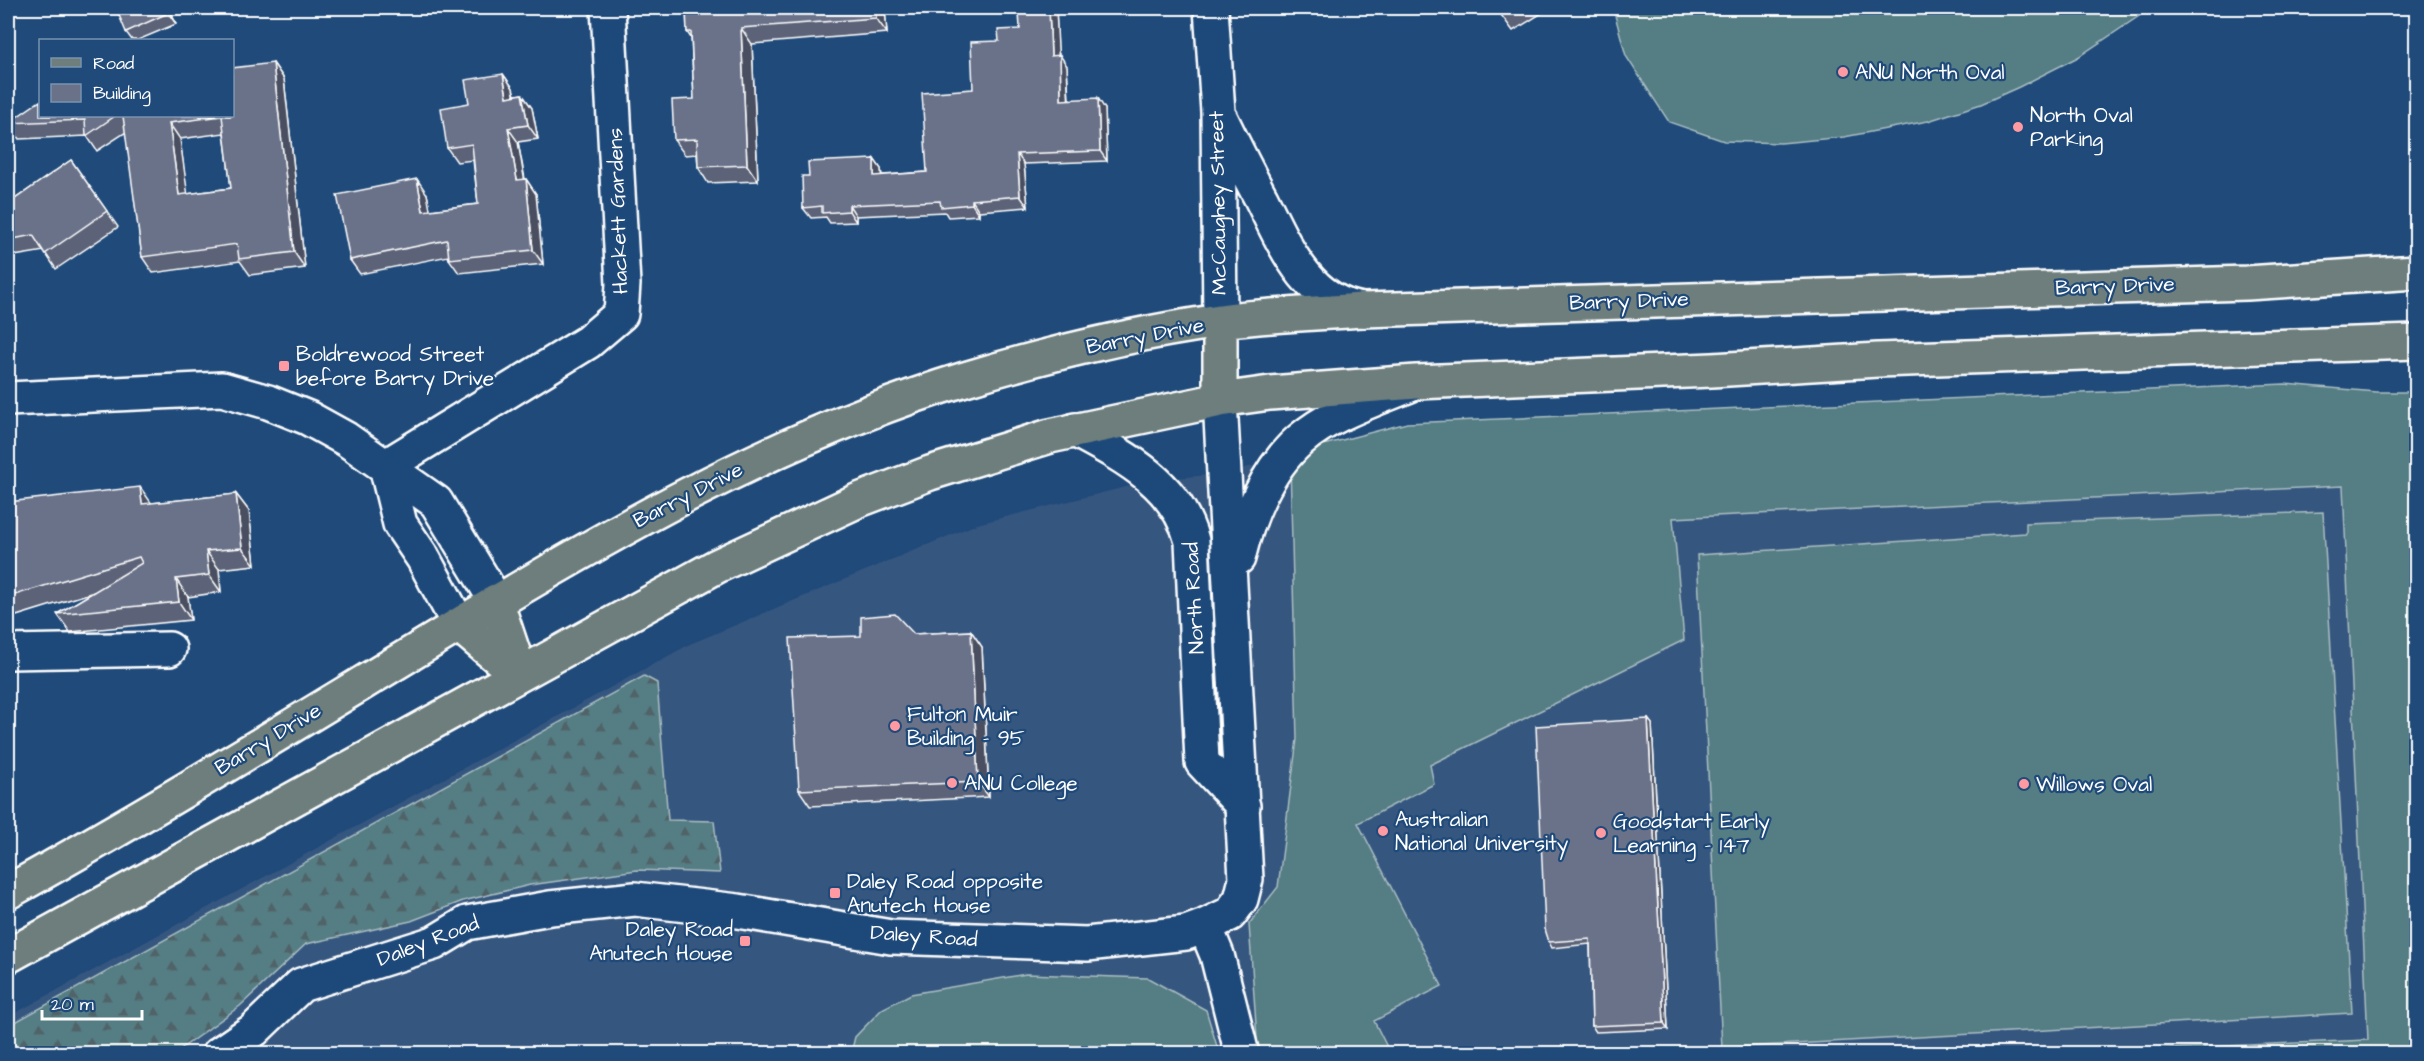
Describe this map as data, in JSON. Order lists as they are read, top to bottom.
{
  "streets": {
    "main road": ["McCaughey Street", "Barry Drive"],
    "street": ["Hackett Gardens", "North Road", "Daley Road"]
  },
  "crossings": [
    ["McCaughey Street", "Barry Drive"],
    ["McCaughey Street", "North Road"],
    ["North Road", "Daley Road"]
  ],
  "places": {
    "other": [
      "ANU North Oval",
      "North Oval Parking",
      "Fulton Muir Building - 95",
      "ANU College",
      "Willows Oval",
      "Australian National University",
      "Goodstart Early Learning - 147"
    ],
    "transit": ["Boldrewood Street before Barry Drive", "Daley Road opposite Anutech House", "Daley Road Anutech House"]
  },
  "legend": ["Road", "Building"],
  "scale_bar": "20 m"
}
